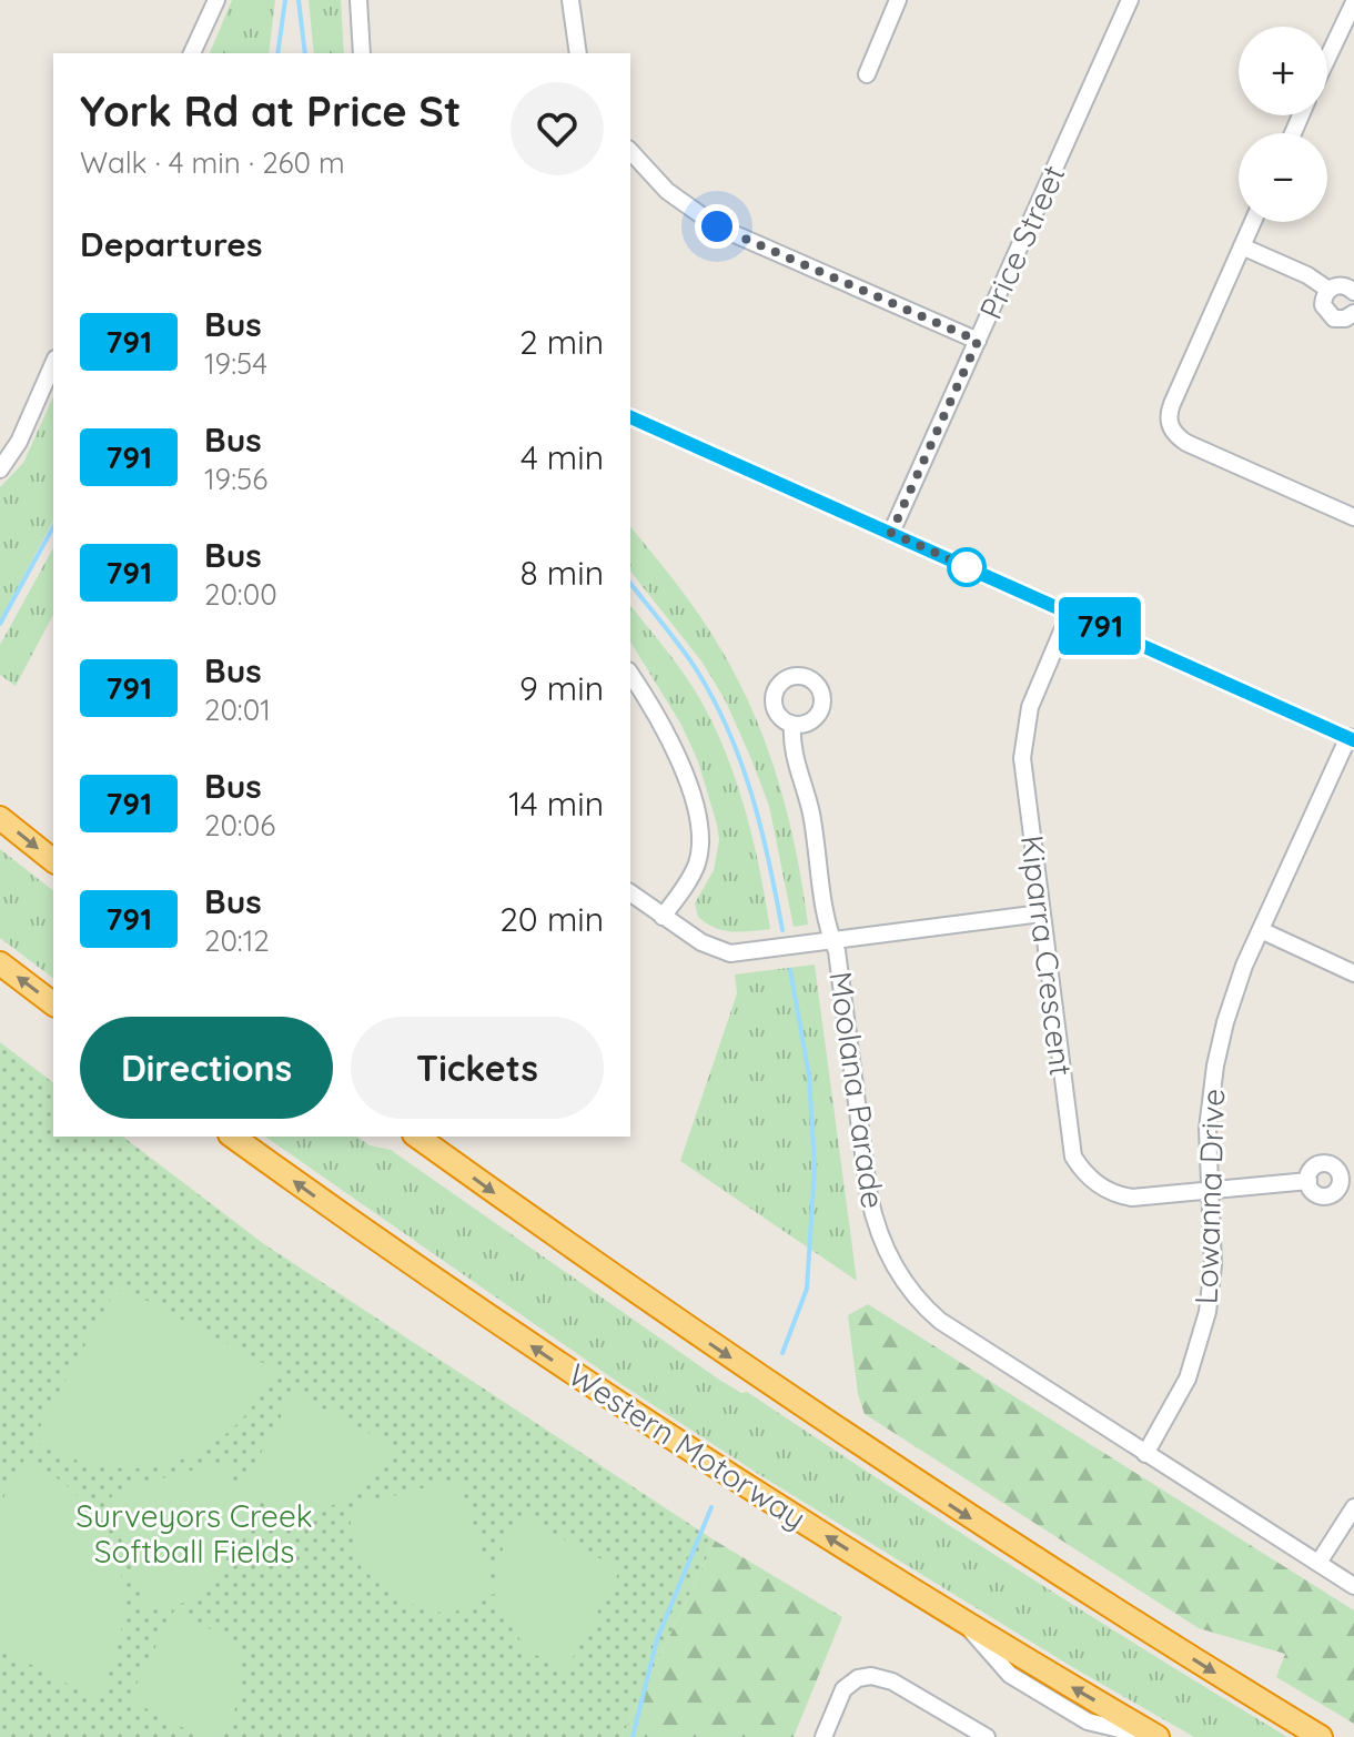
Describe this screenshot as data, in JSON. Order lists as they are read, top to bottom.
{
  "streets": {
    "highway": ["Western Motorway"],
    "street": [
      "Price Street",
      "Kiparra Crescent",
      "Moolana Parade",
      "Lowanna Drive"
    ]
  },
  "crossings": [
    ["Kiparra Crescent", "Lowanna Drive"],
    ["Moolana Parade", "Lowanna Drive"]
  ],
  "parks": ["Surveyors Creek Softball Fields"],
  "lines": ["bus line 791"],
  "page": {
    "on_map": "791",
    "map_buttons": ["+", "−"],
    "heading": [
      ["York Rd at Price St", "Walk · 4 min · 260 m"],
      "Departures"
    ],
    "list": [
      {
        "mark": "791",
        "name": "Bus",
        "note": "19:54",
        "value": "2 min"
      },
      {
        "mark": "791",
        "name": "Bus",
        "note": "19:56",
        "value": "4 min"
      },
      {
        "mark": "791",
        "name": "Bus",
        "note": "20:00",
        "value": "8 min"
      },
      {
        "mark": "791",
        "name": "Bus",
        "note": "20:01",
        "value": "9 min"
      },
      {
        "mark": "791",
        "name": "Bus",
        "note": "20:06",
        "value": "14 min"
      },
      {
        "mark": "791",
        "name": "Bus",
        "note": "20:12",
        "value": "20 min"
      }
    ],
    "buttons": ["Directions", "Tickets"]
  }
}
